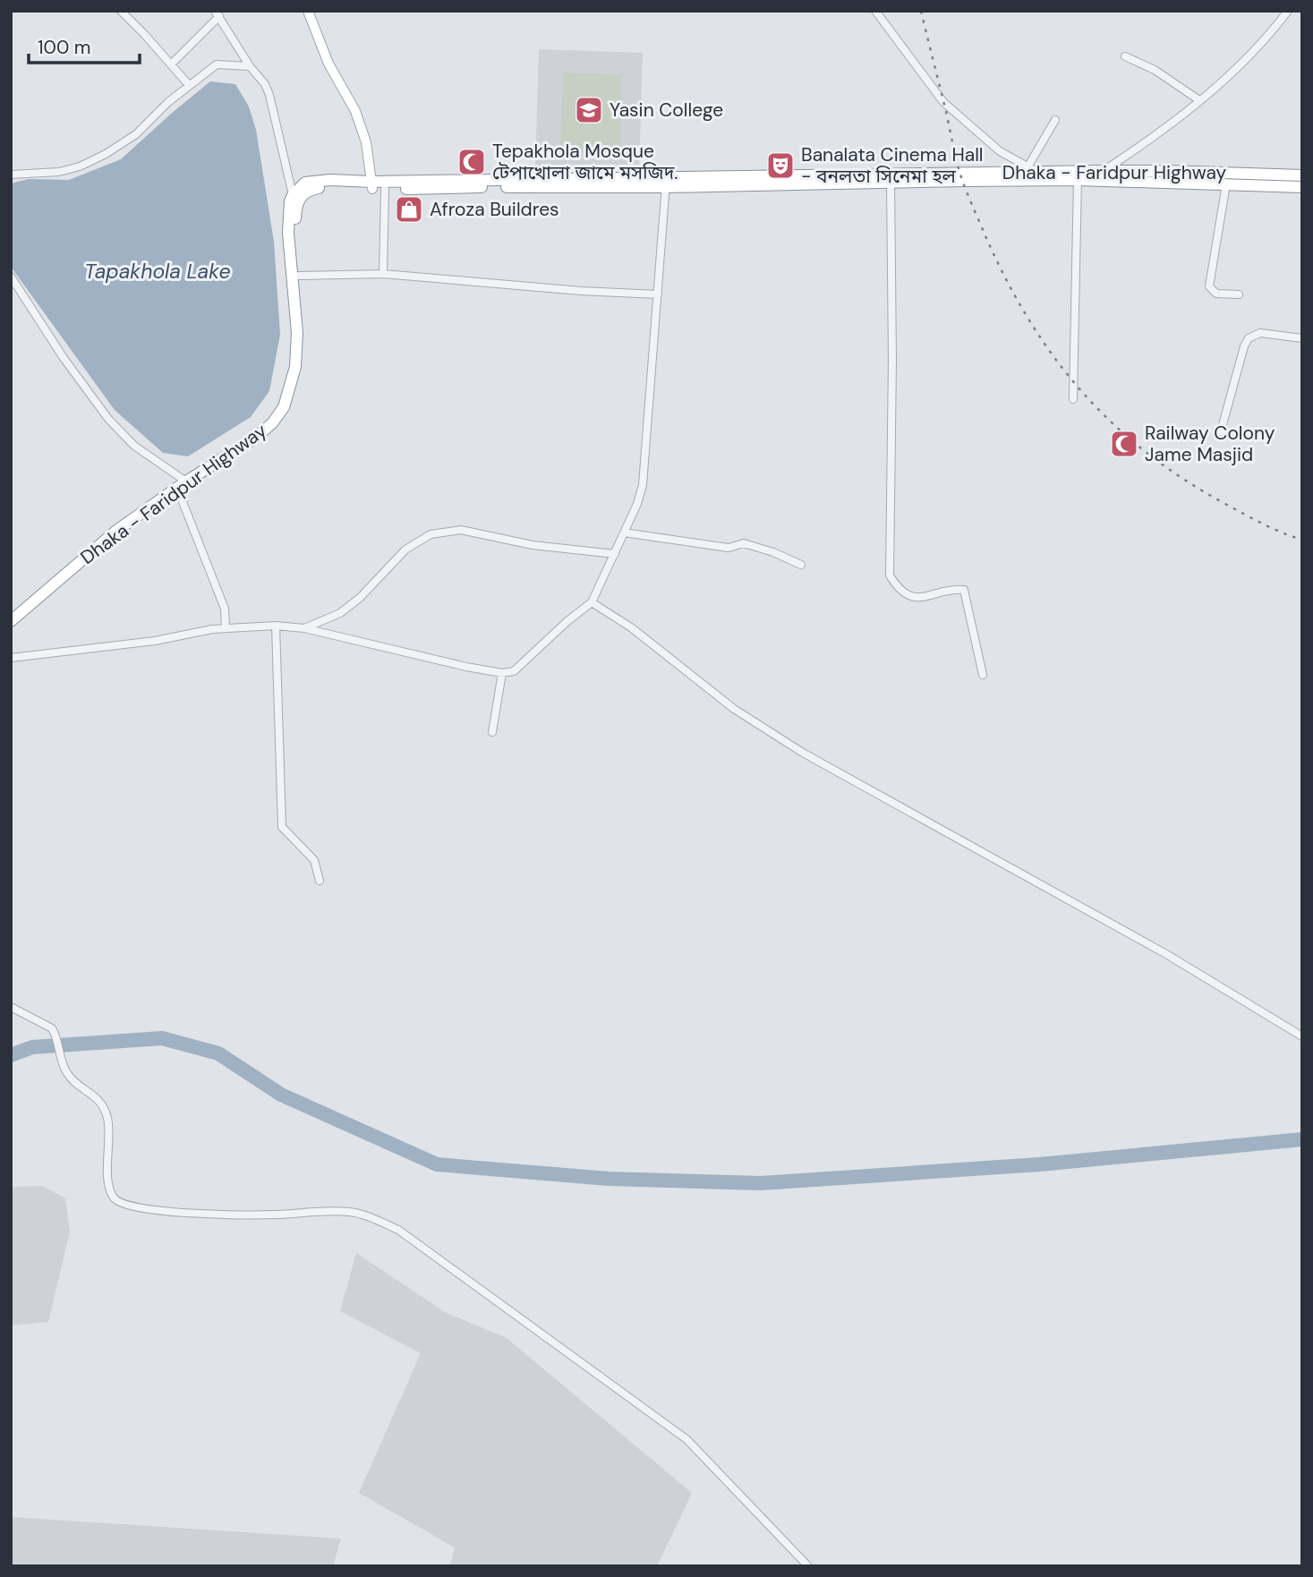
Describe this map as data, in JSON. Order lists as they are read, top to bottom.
{
  "streets": {
    "highway": ["Dhaka - Faridpur Highway"]
  },
  "water": ["Tapakhola Lake"],
  "places": {
    "school or university": ["Yasin College"],
    "mosque": ["Tepakhola Mosque টেপাখোলা জামে মসজিদ.", "Railway Colony Jame Masjid"],
    "theatre": ["Banalata Cinema Hall - বনলতা সিনেমা হল"],
    "shop": ["Afroza Buildres"]
  },
  "scale_bar": "100 m"
}
